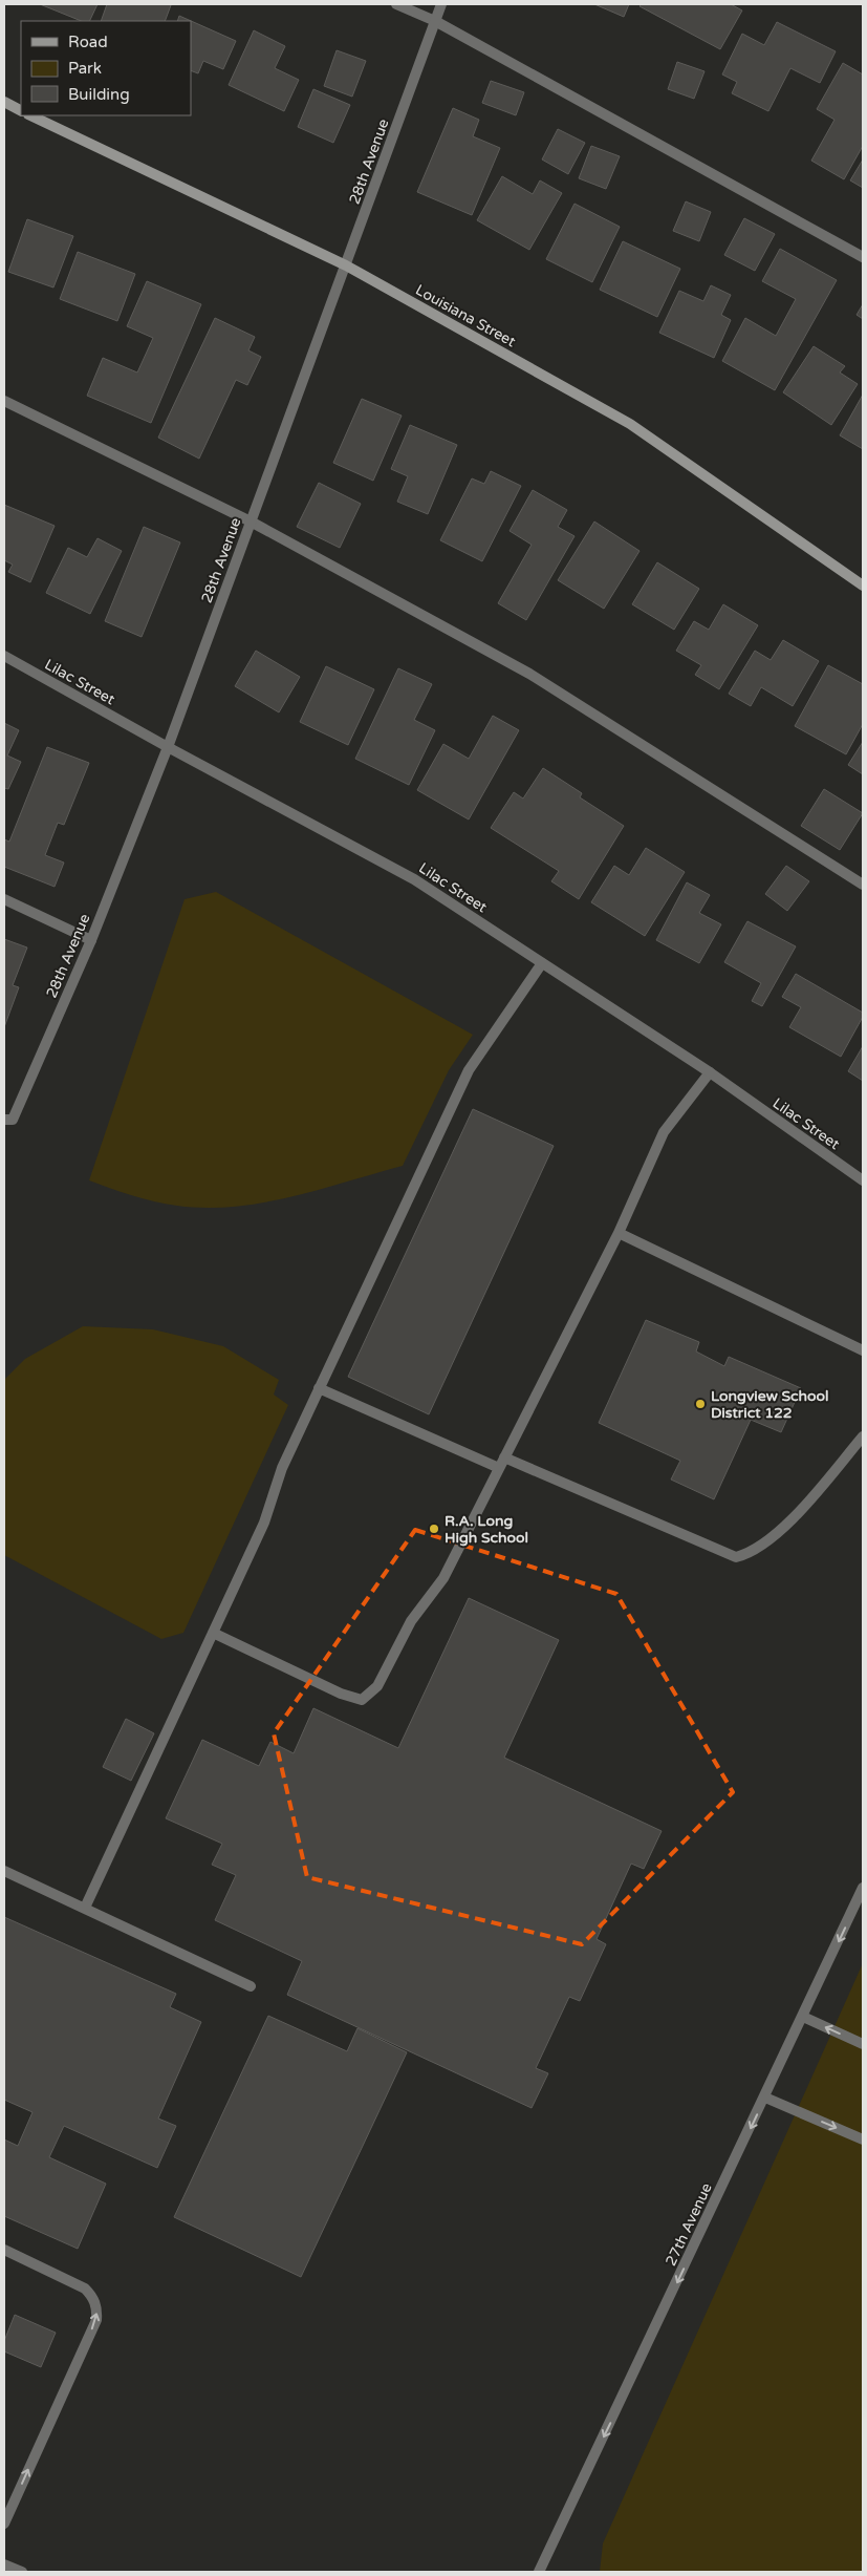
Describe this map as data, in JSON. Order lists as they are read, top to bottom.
{
  "streets": {
    "street": [
      "28th Avenue",
      "Louisiana Street",
      "Lilac Street",
      "27th Avenue"
    ]
  },
  "crossings": [
    ["28th Avenue", "Louisiana Street"],
    ["28th Avenue", "Lilac Street"]
  ],
  "one_way": ["27th Avenue"],
  "places": ["Longview School District 122", "R.A. Long High School"],
  "legend": ["Road", "Park", "Building"]
}
